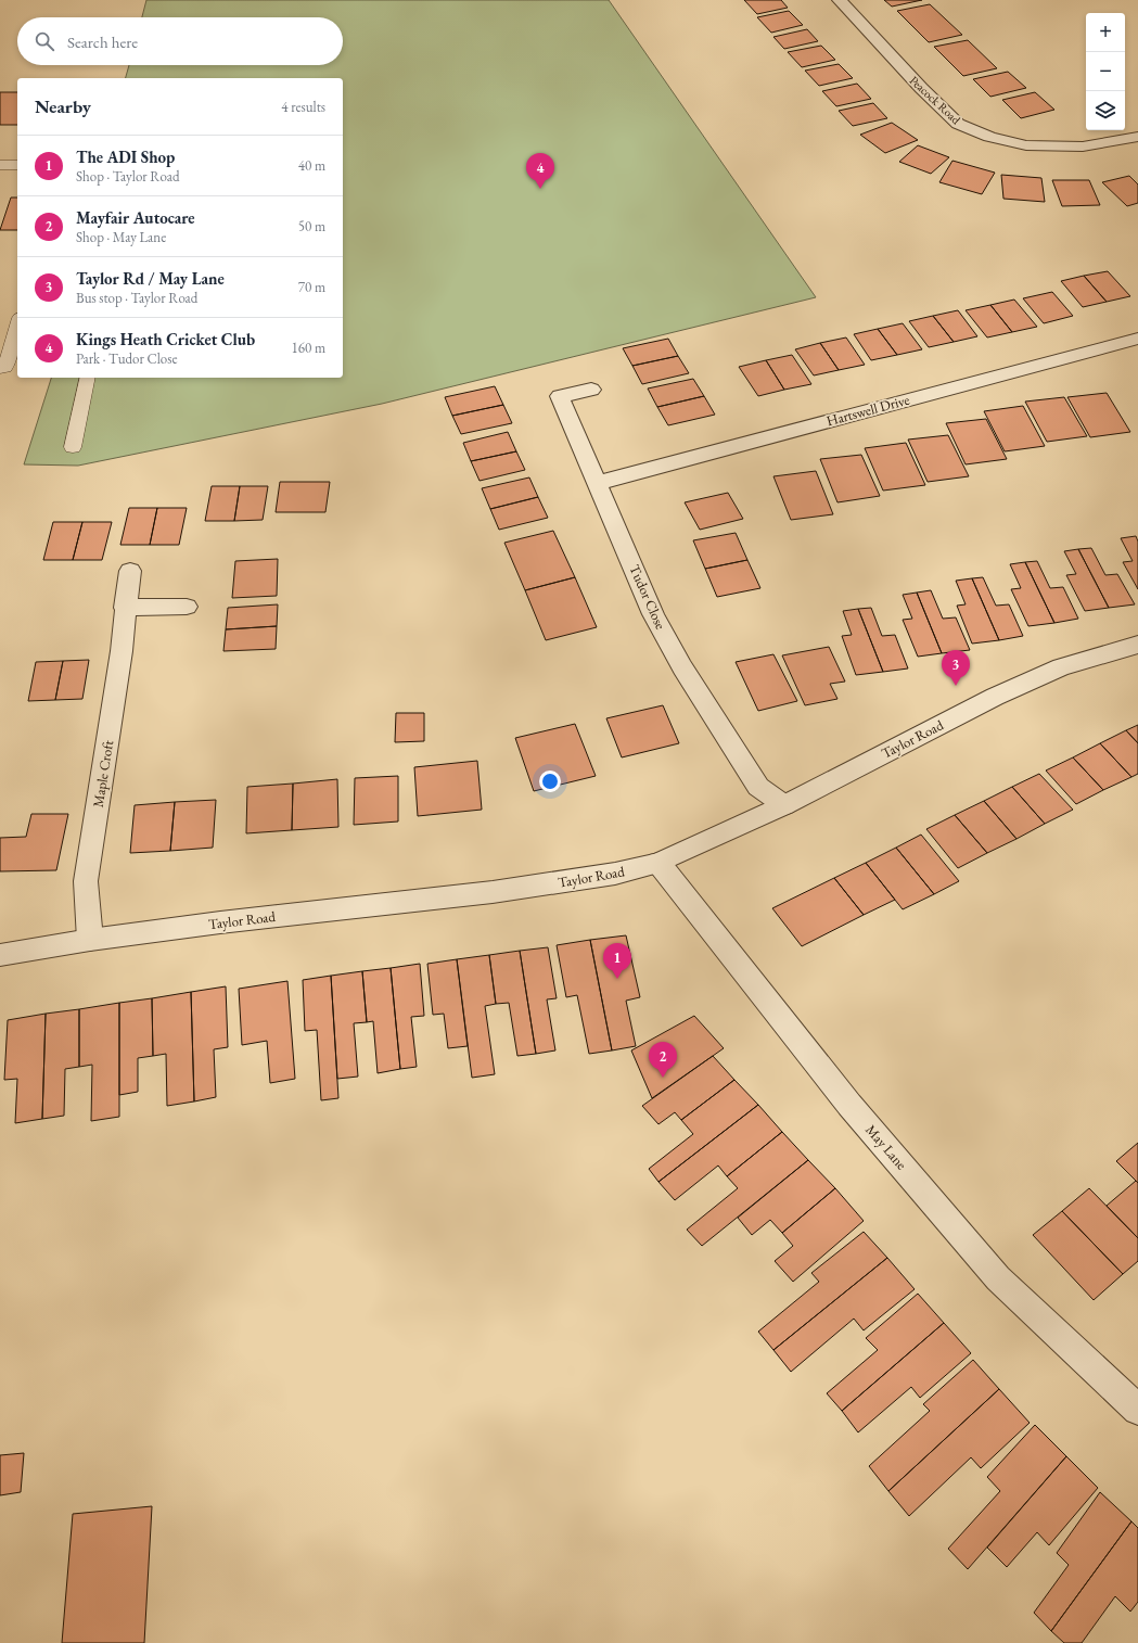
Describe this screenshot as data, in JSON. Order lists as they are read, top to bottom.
{
  "streets": {
    "street": [
      "Peacock Road",
      "Hartswell Drive",
      "Tudor Close",
      "Taylor Road",
      "Maple Croft",
      "May Lane"
    ]
  },
  "crossings": [
    ["Hartswell Drive", "Tudor Close"],
    ["Tudor Close", "Taylor Road"],
    ["Taylor Road", "Maple Croft"],
    ["Taylor Road", "May Lane"]
  ],
  "page": {
    "map_buttons": ["+", "−"],
    "search": "Search here",
    "heading": ["Nearby", "4 results"],
    "list": [
      {
        "mark": "1",
        "name": "The ADI Shop",
        "note": "Shop · Taylor Road",
        "value": "40 m"
      },
      {
        "mark": "2",
        "name": "Mayfair Autocare",
        "note": "Shop · May Lane",
        "value": "50 m"
      },
      {
        "mark": "3",
        "name": "Taylor Rd / May Lane",
        "note": "Bus stop · Taylor Road",
        "value": "70 m"
      },
      {
        "mark": "4",
        "name": "Kings Heath Cricket Club",
        "note": "Park · Tudor Close",
        "value": "160 m"
      }
    ],
    "pins": [
      "4",
      "3",
      "1",
      "2"
    ]
  }
}
